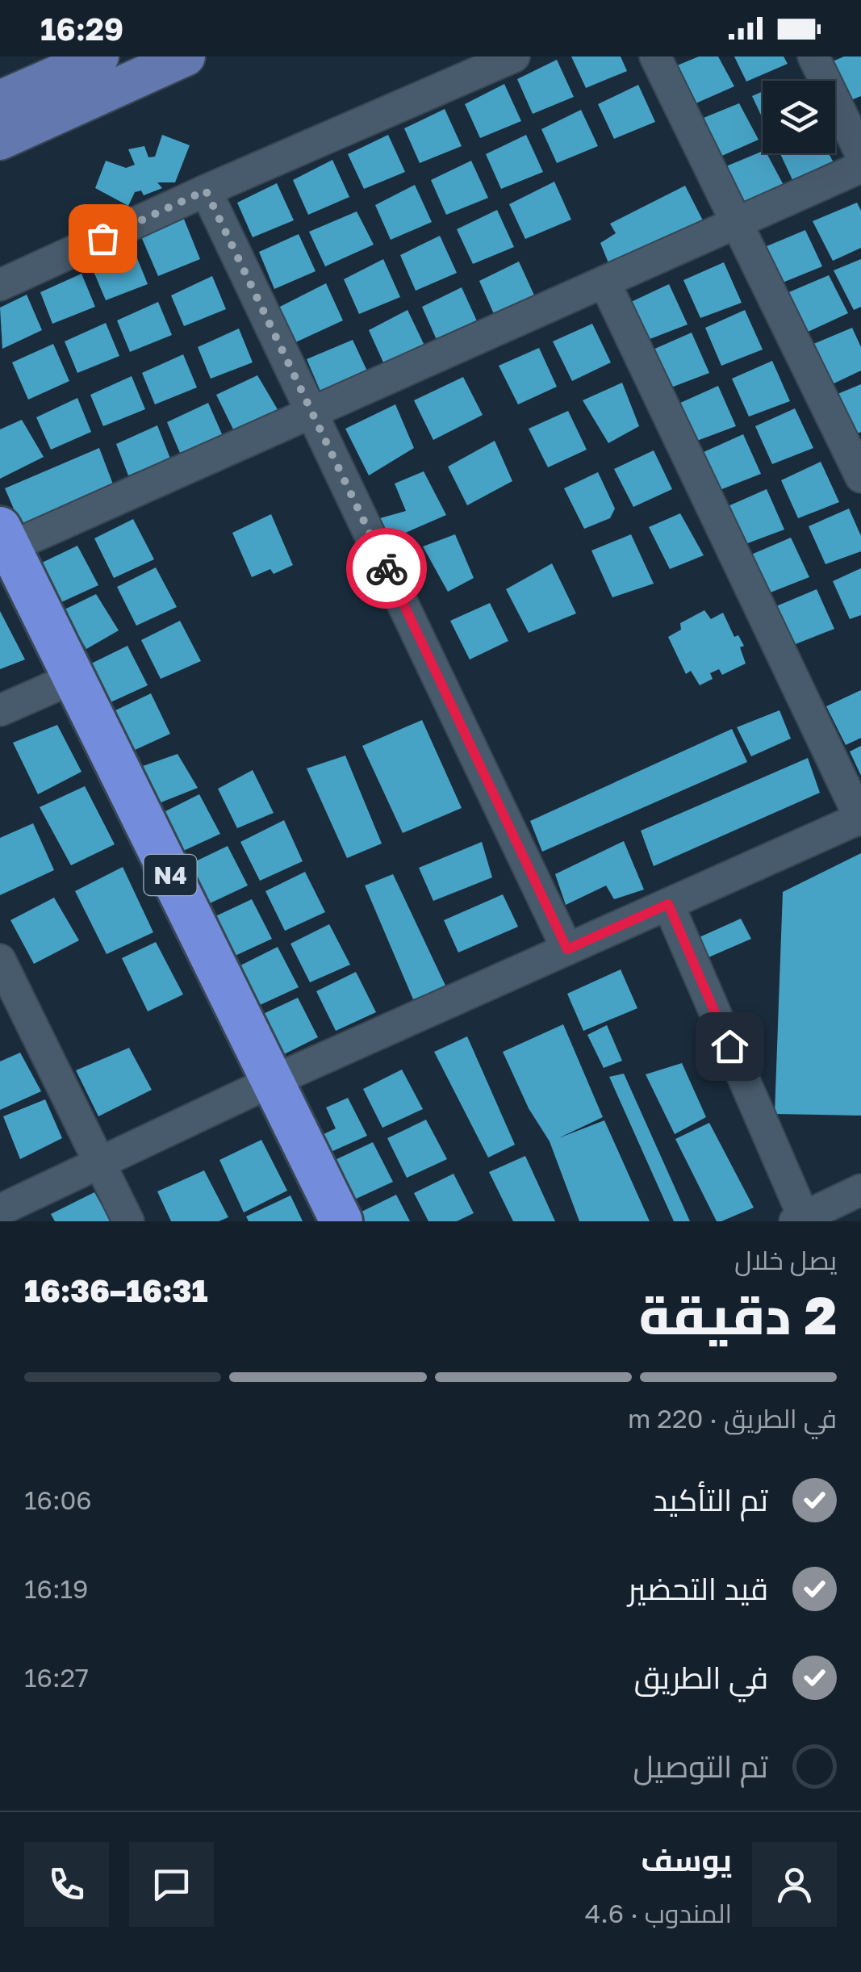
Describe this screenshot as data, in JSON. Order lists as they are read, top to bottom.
{
  "streets": {
    "highway": ["N4"]
  },
  "page": {
    "status": "16:29",
    "heading": ["2 دقيقة", "يصل خلال", "16:31–16:36"],
    "panel": ["يوسف", "المندوب · 4.6"],
    "bar": "في الطريق · 220 m",
    "list": [
      ["تم التأكيد", "16:06"],
      ["قيد التحضير", "16:19"],
      ["في الطريق", "16:27"],
      "تم التوصيل"
    ]
  }
}
